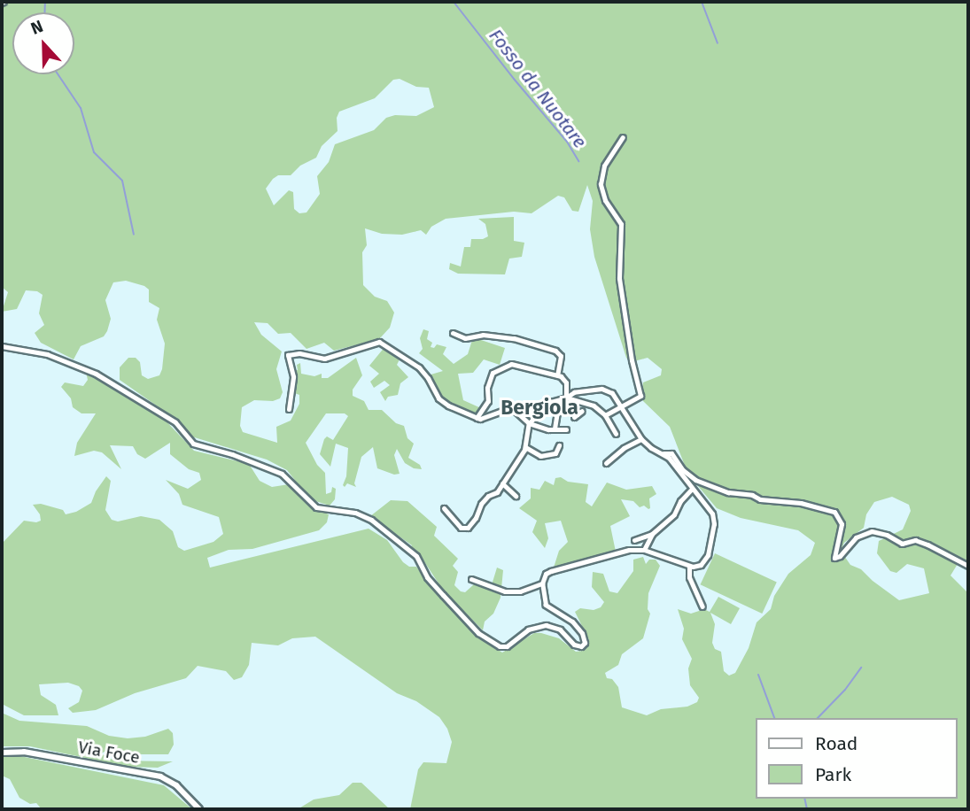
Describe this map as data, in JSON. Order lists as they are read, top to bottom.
{
  "streets": {
    "main road": ["Via Foce"]
  },
  "districts": ["Bergiola"],
  "water": ["Fosso da Nuotare"],
  "legend": ["Road", "Park"],
  "north": "top"
}
